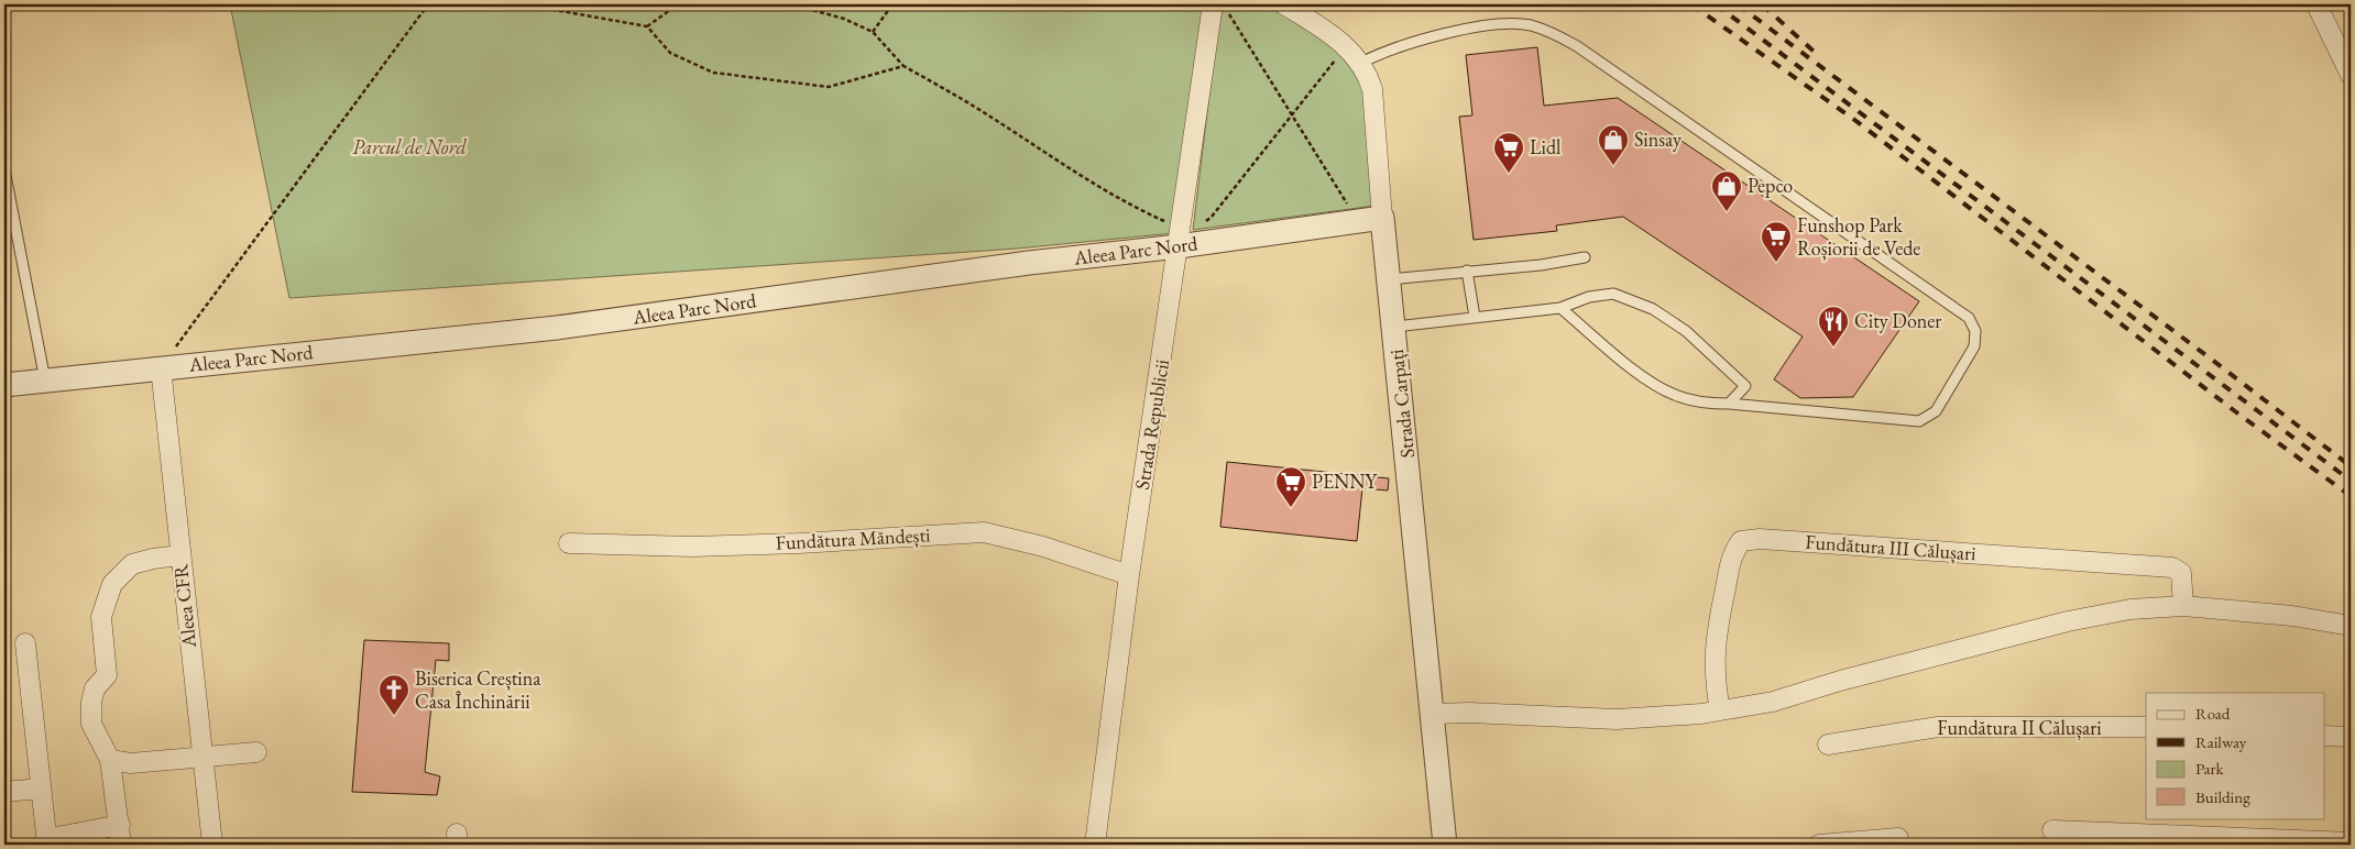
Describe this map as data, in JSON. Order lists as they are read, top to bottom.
{
  "streets": {
    "street": [
      "Aleea Parc Nord",
      "Strada Carpați",
      "Strada Republicii",
      "Fundătura Măndești",
      "Fundătura III Călușari",
      "Aleea CFR",
      "Fundătura II Călușari"
    ]
  },
  "crossings": [
    ["Aleea Parc Nord", "Strada Carpați"],
    ["Aleea Parc Nord", "Strada Republicii"],
    ["Aleea Parc Nord", "Aleea CFR"],
    ["Strada Republicii", "Fundătura Măndești"]
  ],
  "parks": ["Parcul de Nord"],
  "places": {
    "shop": ["Sinsay", "Pepco"],
    "supermarket": ["Lidl", "Funshop Park Roșiorii de Vede", "PENNY"],
    "restaurant": ["City Doner"],
    "church": ["Biserica Creștina Casa Închinării"]
  },
  "legend": [
    "Road",
    "Railway",
    "Park",
    "Building"
  ]
}
